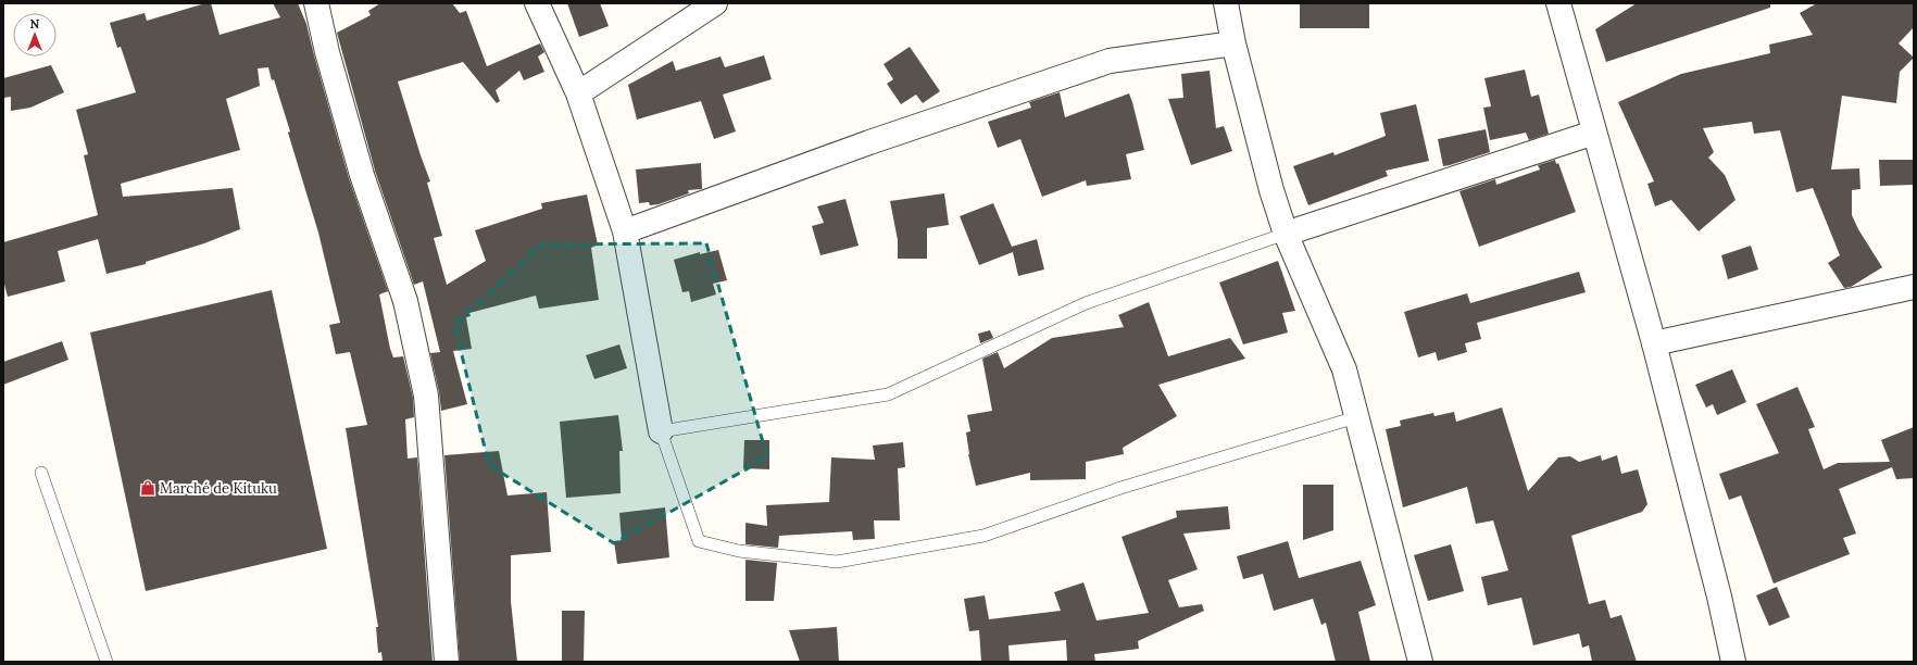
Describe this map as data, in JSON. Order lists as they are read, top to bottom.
{
  "places": {
    "shop": ["Marché de Kituku"]
  },
  "north": "top"
}
